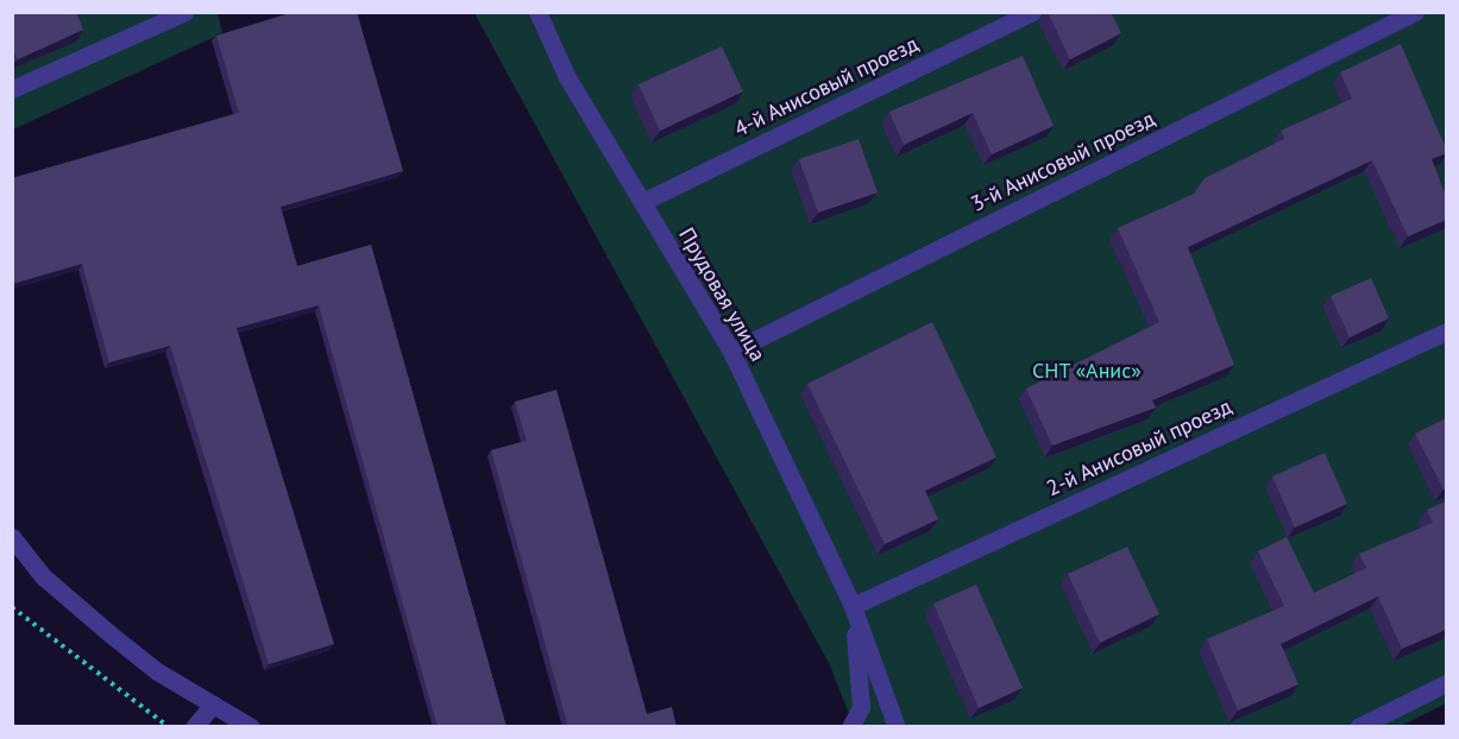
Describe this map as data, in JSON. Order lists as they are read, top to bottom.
{
  "streets": {
    "street": [
      "4-й Анисовый проезд",
      "3-й Анисовый проезд",
      "Прудовая улица",
      "2-й Анисовый проезд"
    ]
  },
  "crossings": [
    ["4-й Анисовый проезд", "Прудовая улица"],
    ["3-й Анисовый проезд", "Прудовая улица"],
    ["Прудовая улица", "2-й Анисовый проезд"]
  ],
  "parks": ["СНТ «Анис»"]
}
